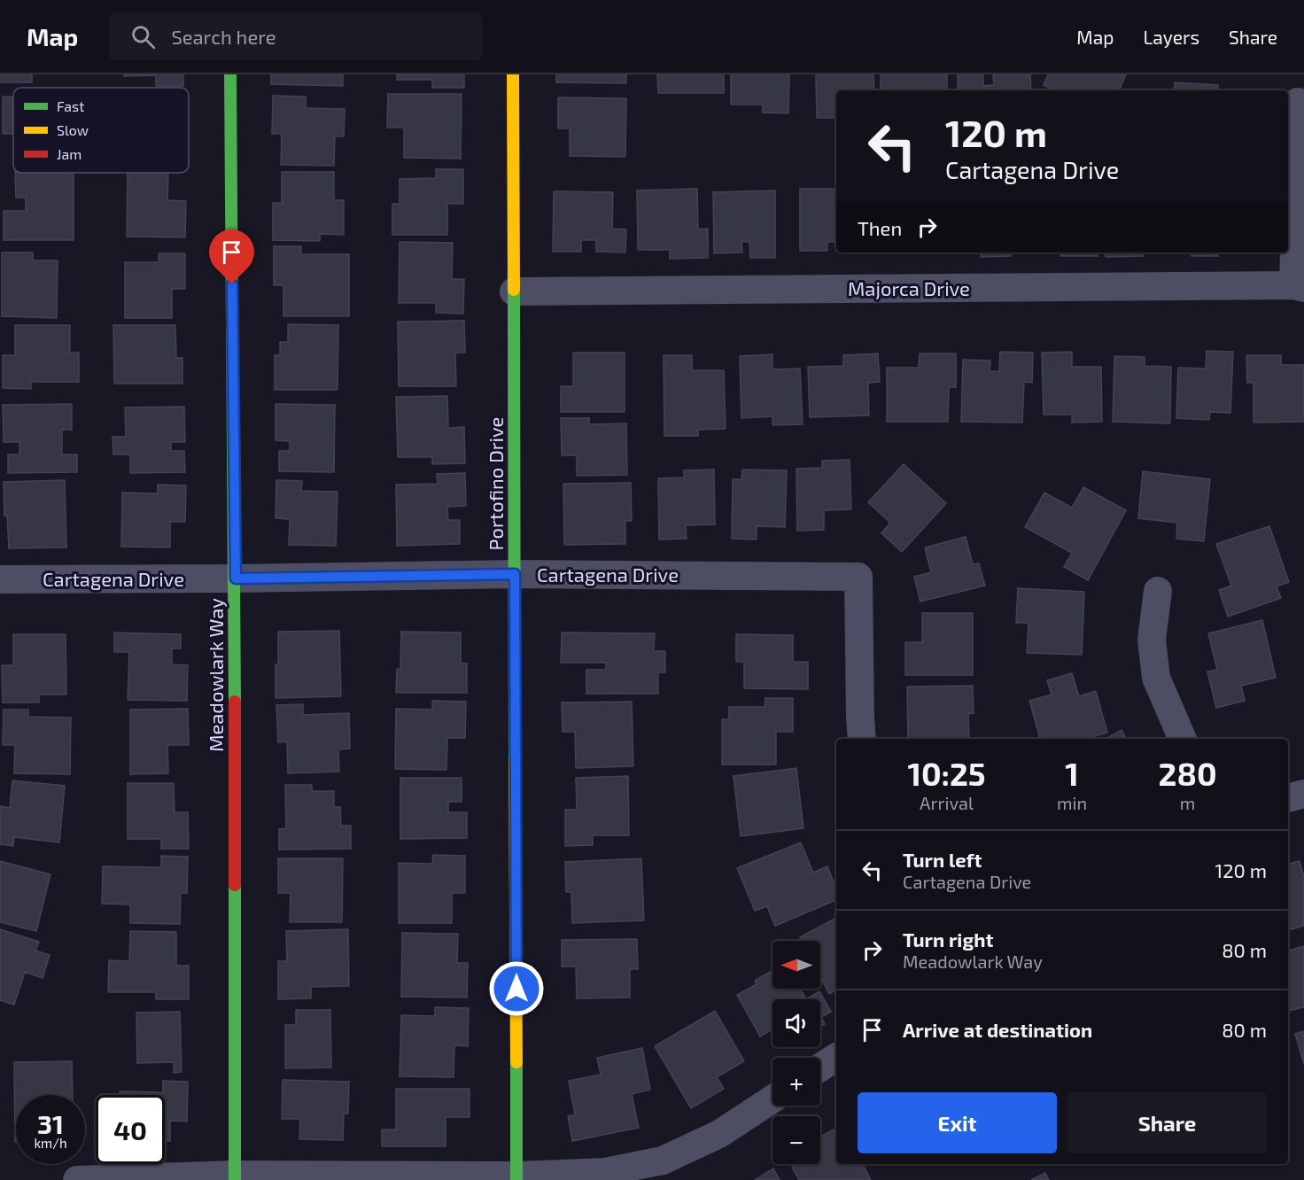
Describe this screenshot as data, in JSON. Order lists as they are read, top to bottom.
{
  "streets": {
    "street": [
      "Majorca Drive",
      "Portofino Drive",
      "Cartagena Drive",
      "Meadowlark Way"
    ]
  },
  "crossings": [
    ["Majorca Drive", "Portofino Drive"],
    ["Portofino Drive", "Cartagena Drive"],
    ["Cartagena Drive", "Meadowlark Way"]
  ],
  "legend": ["Fast", "Slow", "Jam"],
  "north": "left",
  "page": {
    "header": "Map",
    "search": "Search here",
    "nav": ["Map", "Layers", "Share"],
    "turn": ["120 m", "Cartagena Drive"],
    "then": "Then",
    "eta": [
      "10:25",
      "Arrival",
      "1",
      "min",
      "280",
      "m"
    ],
    "list": [
      {
        "name": "Turn left",
        "note": "Cartagena Drive",
        "value": "120 m"
      },
      {
        "name": "Turn right",
        "note": "Meadowlark Way",
        "value": "80 m"
      },
      {
        "name": "Arrive at destination",
        "value": "80 m"
      }
    ],
    "map_buttons": ["+", "−"],
    "buttons": ["Exit", "Share"],
    "speed": "31 km/h",
    "limit": "40"
  }
}
